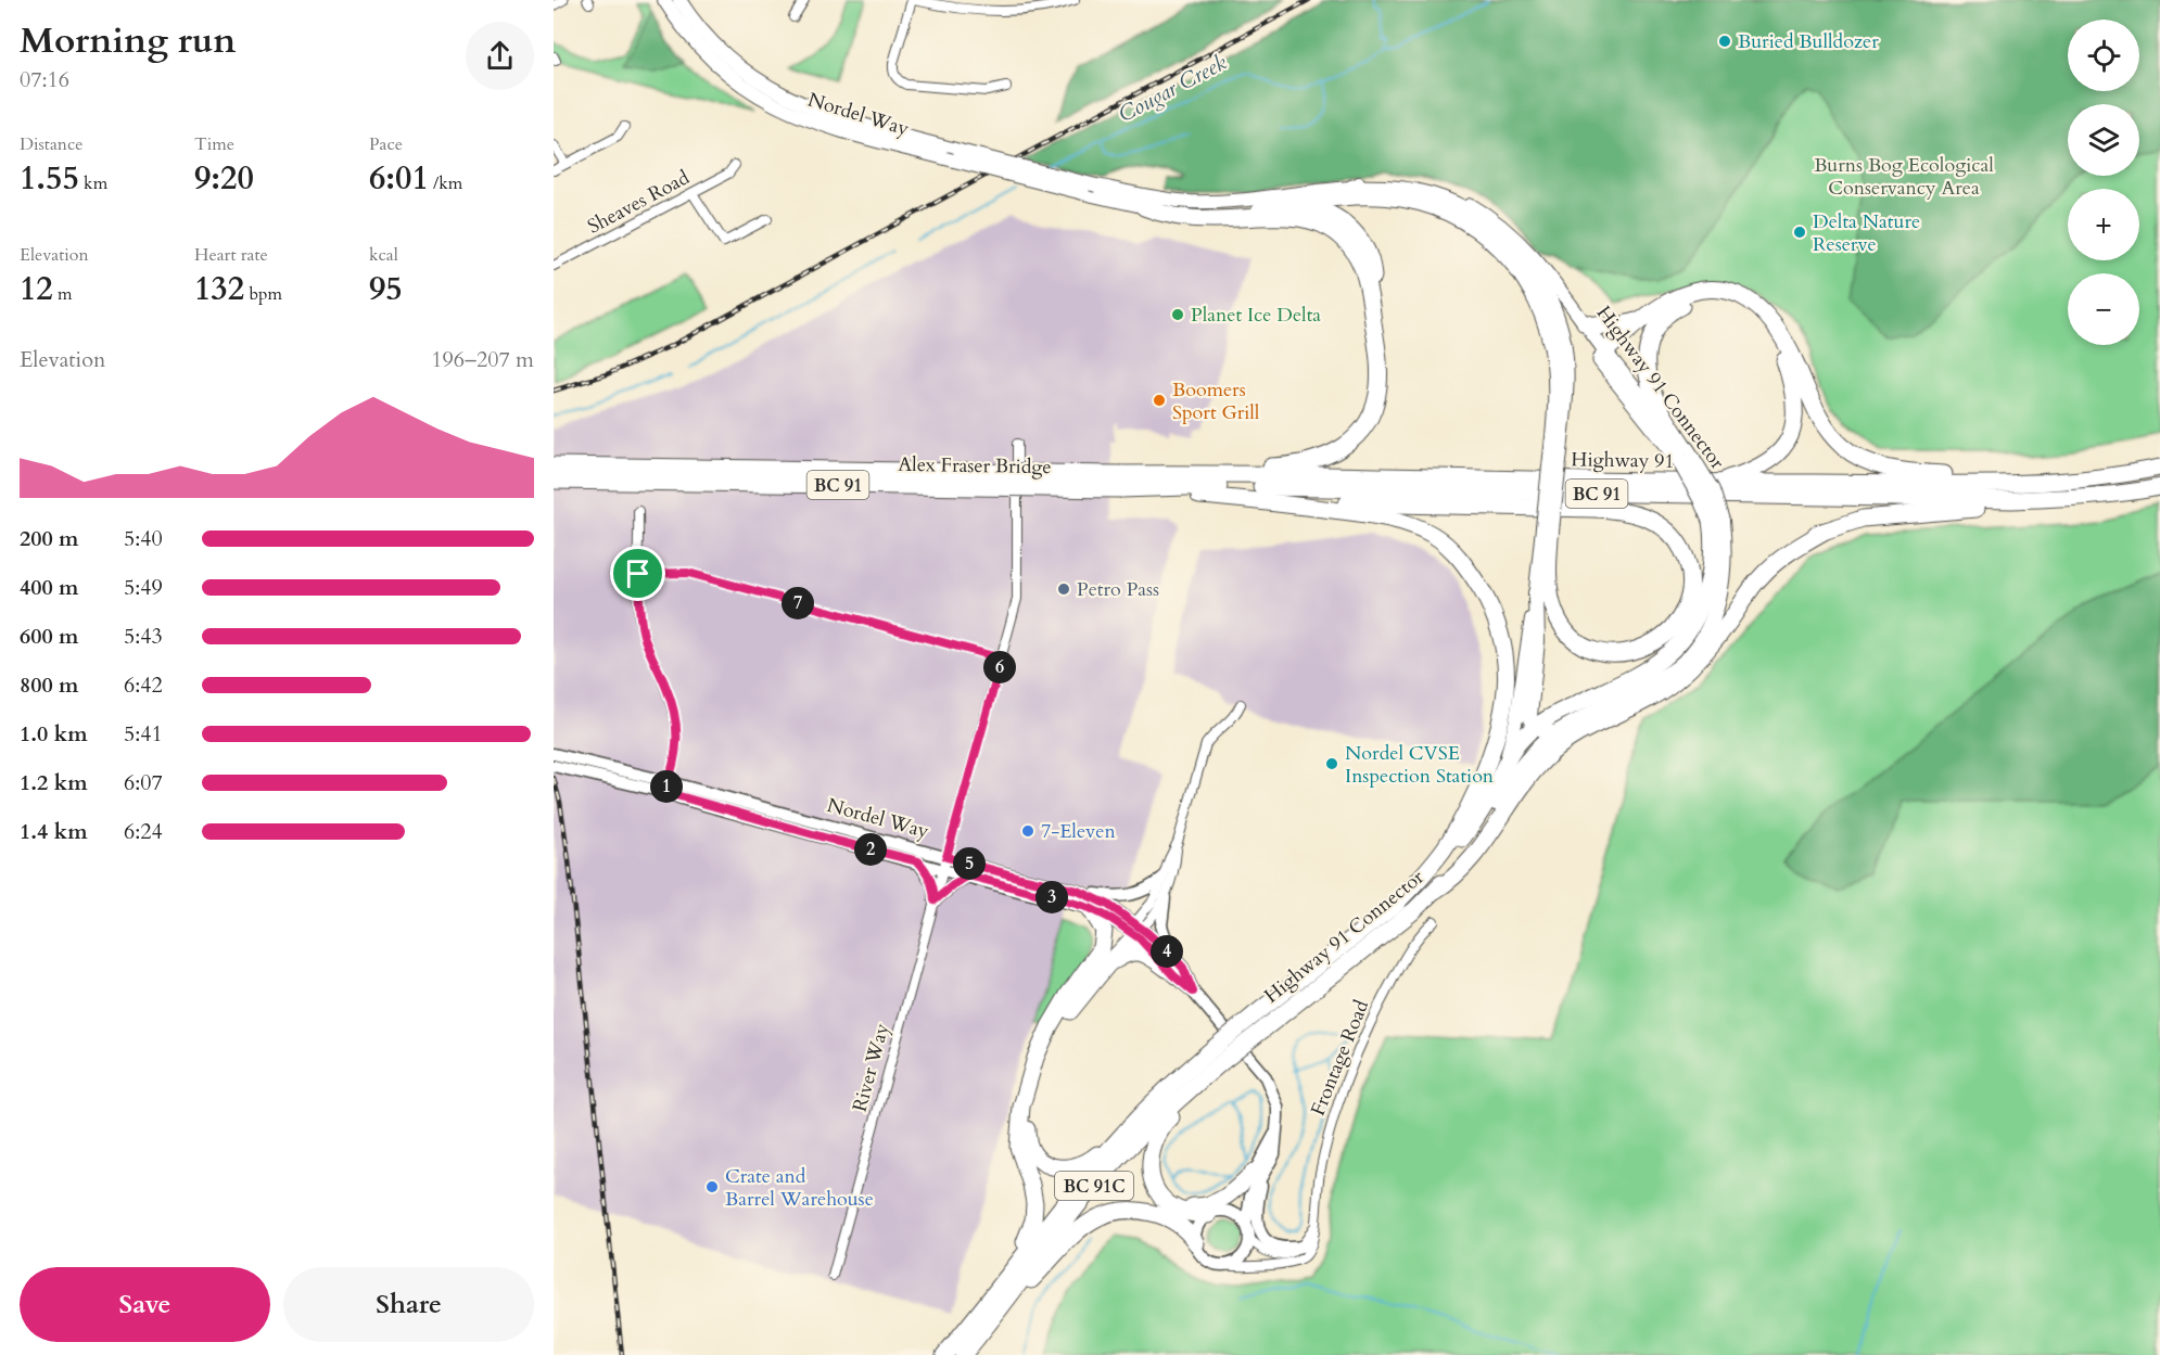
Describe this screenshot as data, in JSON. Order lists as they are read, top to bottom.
{
  "streets": {
    "highway": [
      "Highway 91 Connector",
      "Highway 91",
      "Alex Fraser Bridge",
      "BC 91",
      "BC 91C"
    ],
    "main road": ["Nordel Way"],
    "street": ["Sheaves Road", "Frontage Road", "River Way"]
  },
  "crossings": [
    ["Nordel Way", "Highway 91 Connector"],
    ["Nordel Way", "Frontage Road"],
    ["Nordel Way", "River Way"],
    ["Highway 91", "Alex Fraser Bridge"]
  ],
  "water": ["Cougar Creek"],
  "parks": ["Burns Bog Ecological Conservancy Area"],
  "places": [
    "Buried Bulldozer",
    "Delta Nature Reserve",
    "Planet Ice Delta",
    "Boomers Sport Grill",
    "Petro Pass",
    "Nordel CVSE Inspection Station",
    "7-Eleven",
    "Crate and Barrel Warehouse"
  ],
  "page": {
    "heading": ["Morning run", "07:16"],
    "map_buttons": ["+", "−"],
    "stats": [
      ["Distance", "1.55 km"],
      ["Time", "9:20"],
      ["Pace", "6:01 /km"],
      ["Elevation", "12 m"],
      ["Heart rate", "132 bpm"],
      ["kcal", "95"]
    ],
    "chart": ["Elevation", "196–207 m"],
    "list": [
      {
        "name": "200 m",
        "note": "5:40"
      },
      {
        "name": "400 m",
        "note": "5:49"
      },
      {
        "name": "600 m",
        "note": "5:43"
      },
      {
        "name": "800 m",
        "note": "6:42"
      },
      {
        "name": "1.0 km",
        "note": "5:41"
      },
      {
        "name": "1.2 km",
        "note": "6:07"
      },
      {
        "name": "1.4 km",
        "note": "6:24"
      }
    ],
    "pins": [
      "7",
      "6",
      "1",
      "2",
      "5",
      "3",
      "4"
    ],
    "buttons": ["Save", "Share"]
  }
}
